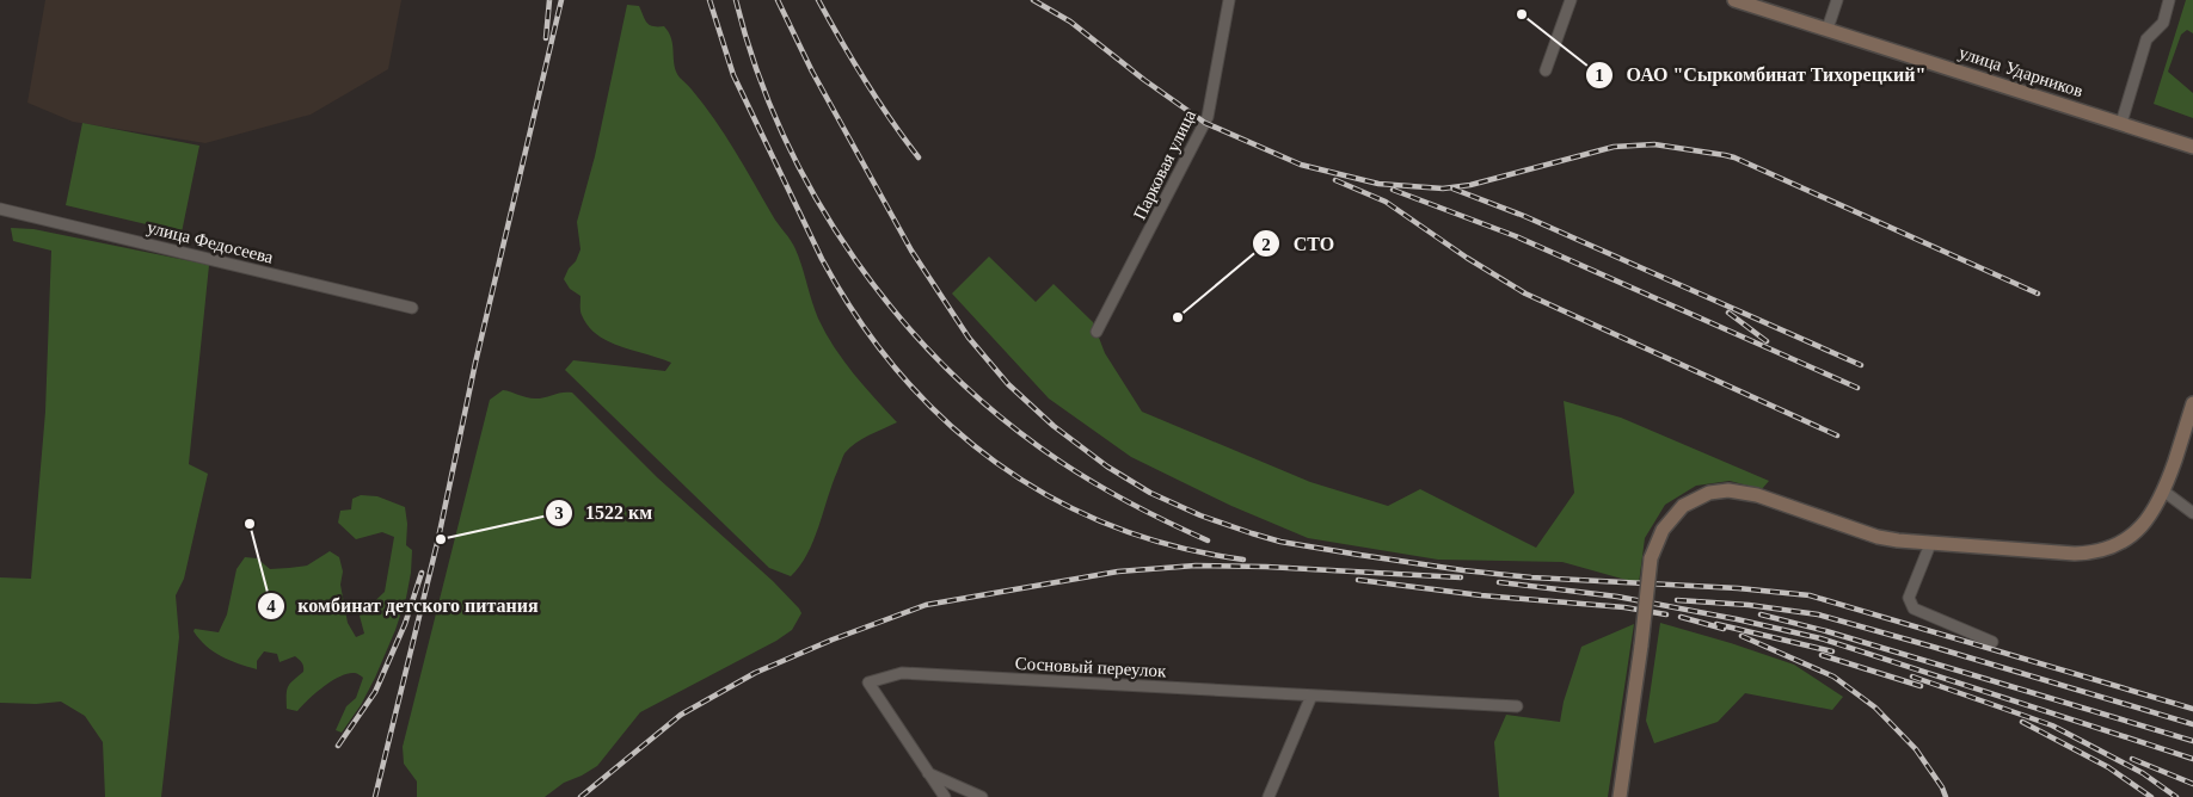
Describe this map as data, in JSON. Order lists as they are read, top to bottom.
{
  "streets": {
    "main road": ["улица Ударников"],
    "street": ["Парковая улица", "улица Федосеева", "Сосновый переулок"]
  },
  "places": [
    "ОАО \"Сыркомбинат Тихорецкий\"",
    "СТО",
    "комбинат детского питания",
    "1522 км"
  ]
}
